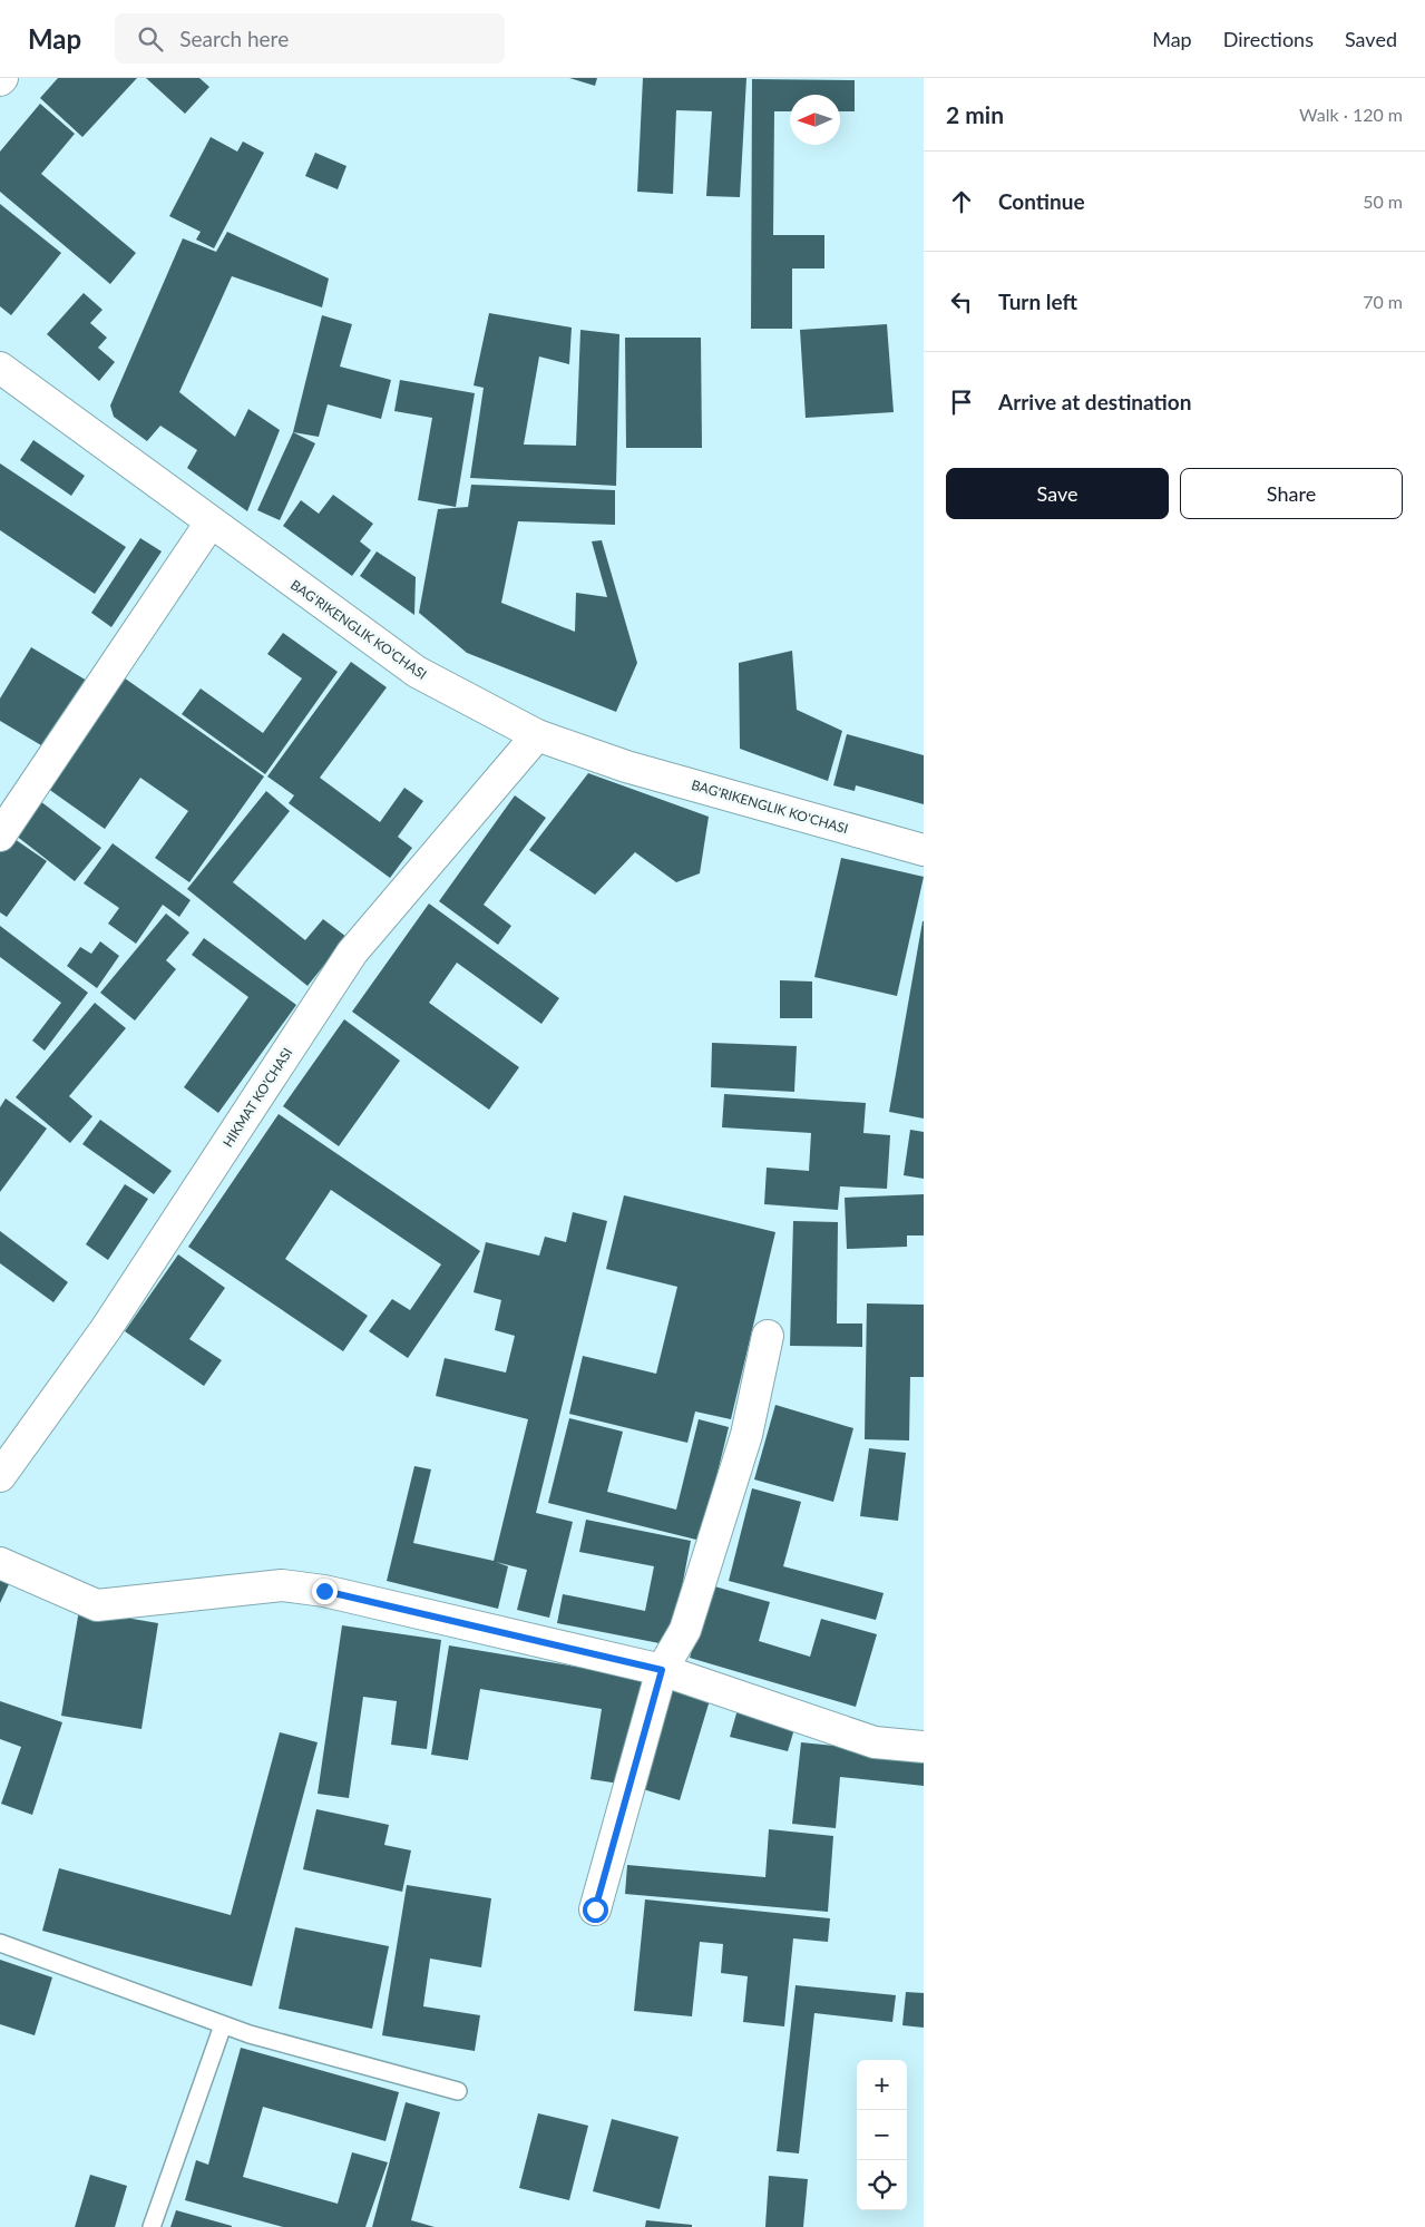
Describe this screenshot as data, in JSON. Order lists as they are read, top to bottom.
{
  "streets": {
    "street": ["BAG'RIKENGLIK KO'CHASI", "HIKMAT KO'CHASI"]
  },
  "crossings": [
    ["BAG'RIKENGLIK KO'CHASI", "HIKMAT KO'CHASI"]
  ],
  "north": "left",
  "page": {
    "header": "Map",
    "search": "Search here",
    "nav": ["Map", "Directions", "Saved"],
    "heading": ["2 min", "Walk · 120 m"],
    "list": [
      ["Continue", "50 m"],
      ["Turn left", "70 m"],
      "Arrive at destination"
    ],
    "buttons": ["Save", "Share"],
    "map_buttons": ["+", "−"]
  }
}
